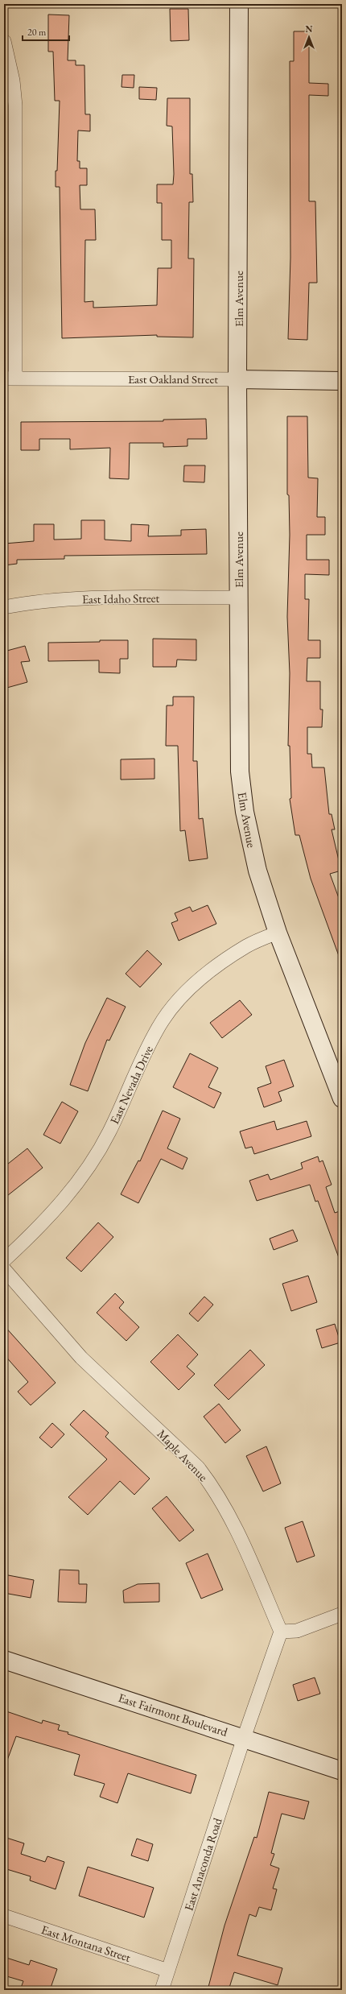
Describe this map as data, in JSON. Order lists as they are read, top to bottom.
{
  "streets": {
    "street": [
      "Elm Avenue",
      "East Oakland Street",
      "East Idaho Street",
      "East Nevada Drive",
      "Maple Avenue",
      "East Fairmont Boulevard",
      "East Anaconda Road",
      "East Montana Street"
    ]
  },
  "crossings": [
    ["Elm Avenue", "East Oakland Street"],
    ["Elm Avenue", "East Idaho Street"],
    ["Elm Avenue", "East Nevada Drive"],
    ["East Fairmont Boulevard", "East Anaconda Road"],
    ["East Anaconda Road", "East Montana Street"]
  ],
  "scale_bar": "20 m",
  "north": "top"
}
